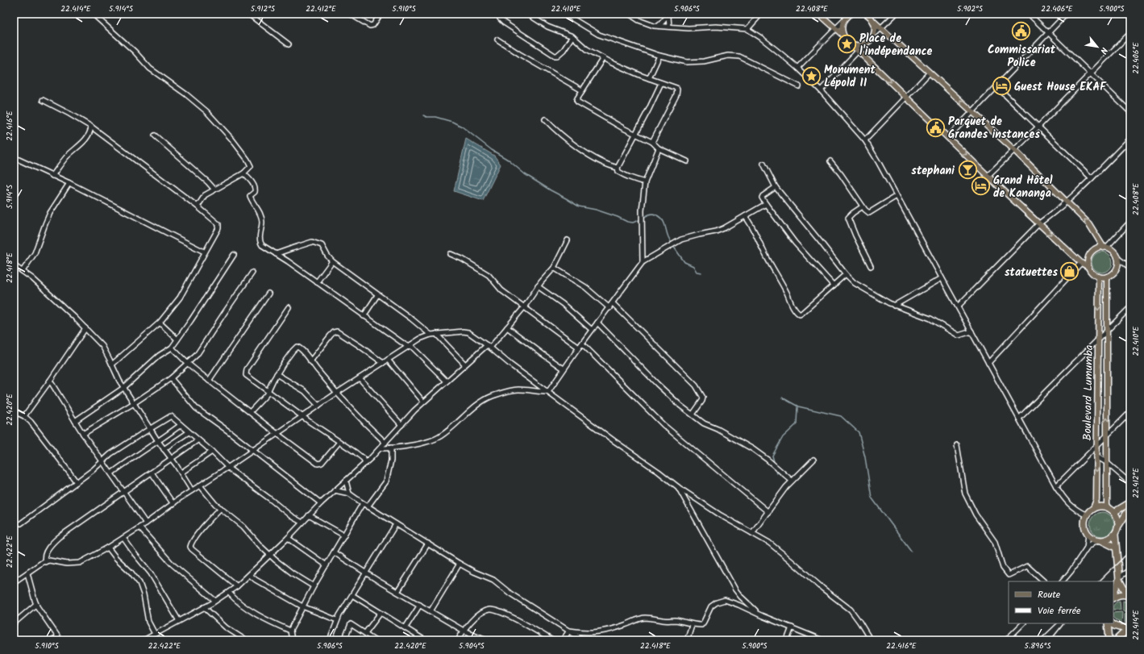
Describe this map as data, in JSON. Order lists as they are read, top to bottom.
{
  "streets": {
    "main road": ["Boulevard Lumumba"]
  },
  "places": {
    "public building": ["Commissariat Police", "Parquet de Grandes instances"],
    "place": ["Place de l'indépendance", "Monument Lépold II"],
    "hotel": ["Guest House EKAF", "Grand Hôtel de Kananga"],
    "bar": ["stephani"],
    "shop": ["statuettes"]
  },
  "legend": ["Route", "Voie ferrée"],
  "north": "bottom right",
  "coordinates": [
    "22.414°E",
    "5.914°S",
    "5.912°S",
    "22.412°E",
    "5.910°S",
    "22.410°E",
    "5.906°S",
    "22.408°E",
    "5.902°S",
    "22.406°E",
    "5.900°S",
    "22.416°E",
    "22.418°E",
    "22.420°E",
    "22.422°E",
    "5.904°S",
    "5.896°S"
  ]
}
